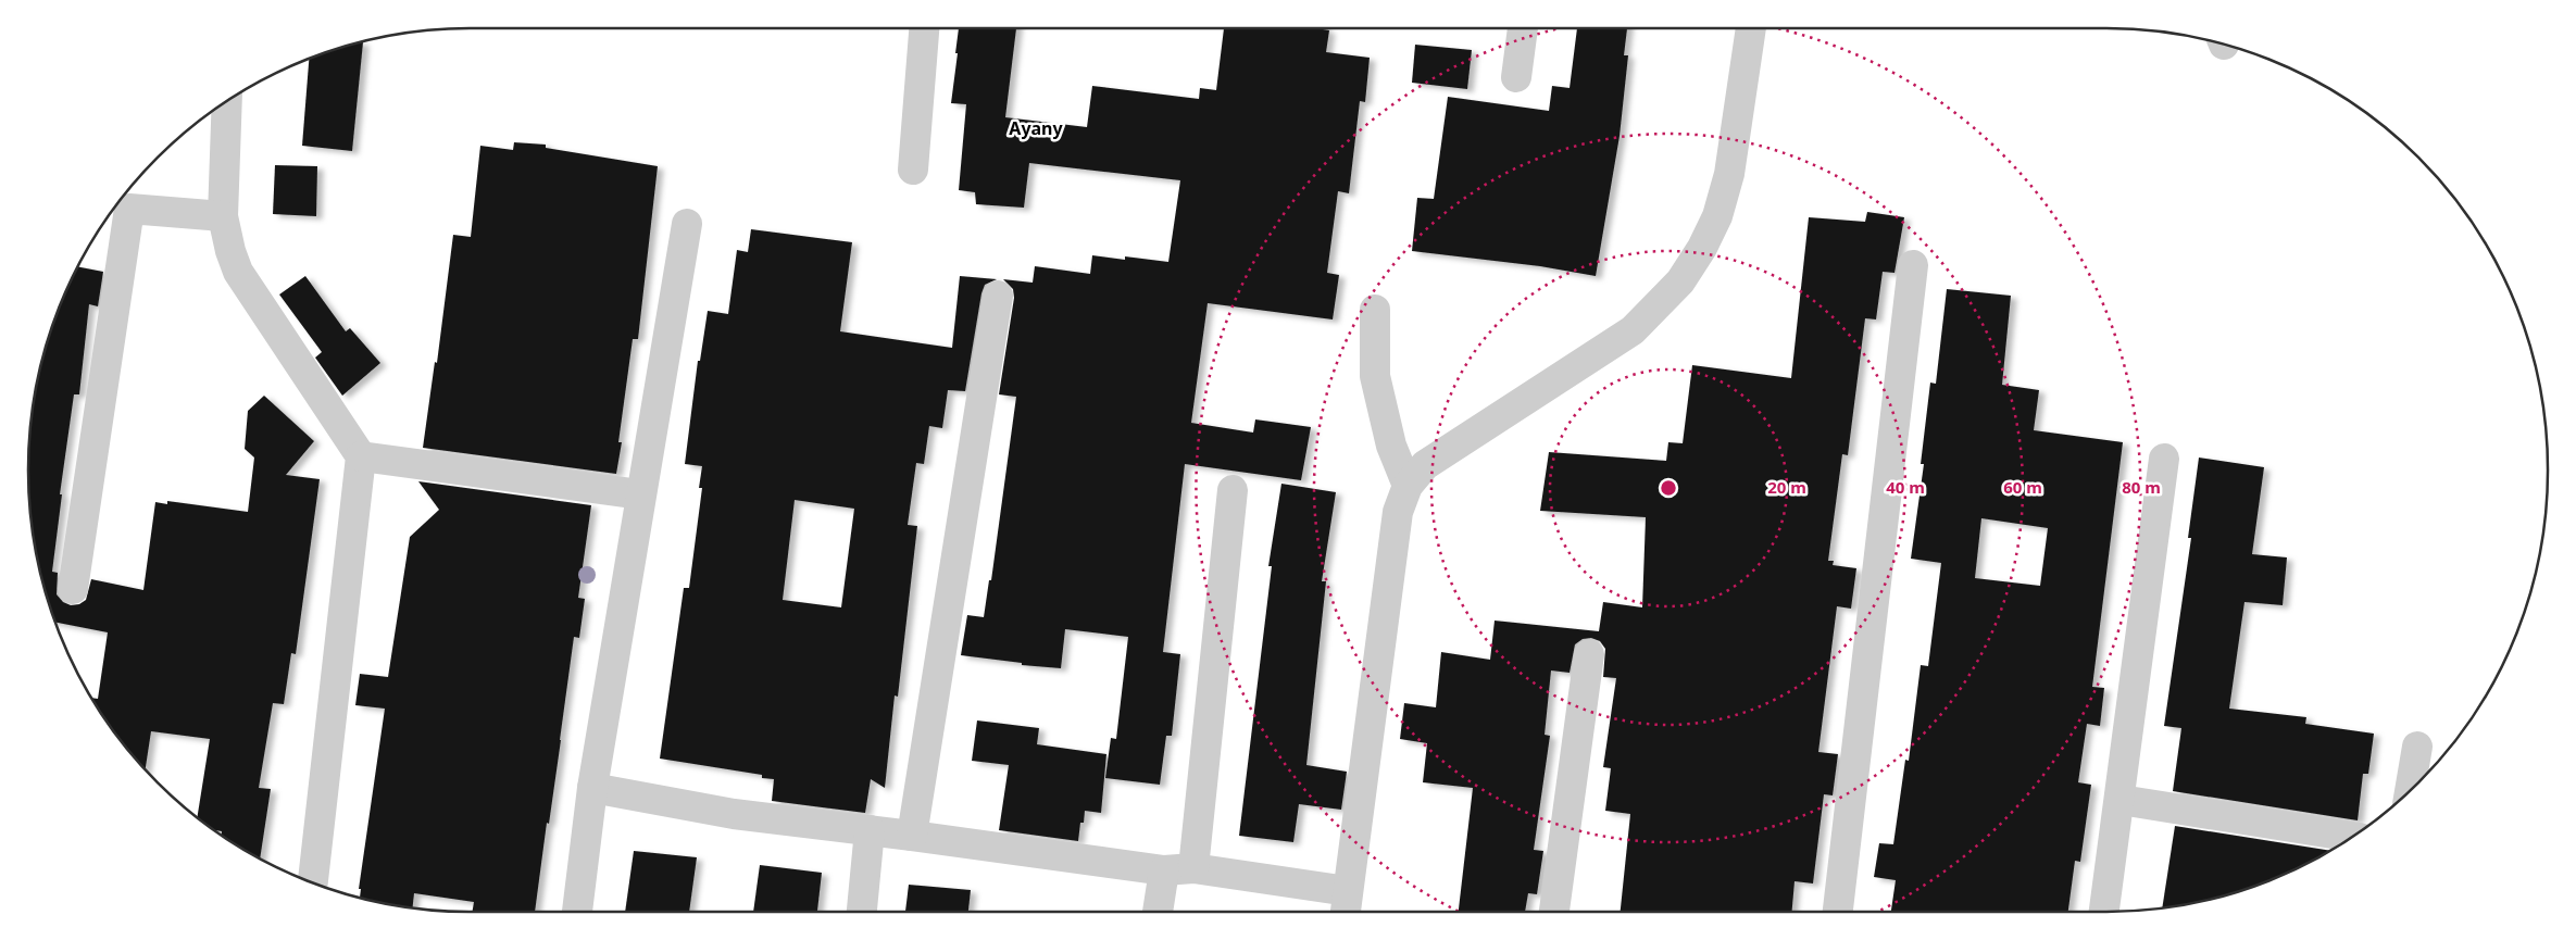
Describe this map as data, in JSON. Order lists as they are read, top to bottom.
{
  "districts": ["Ayany"],
  "rings": [
    "20 m",
    "40 m",
    "60 m",
    "80 m"
  ]
}
